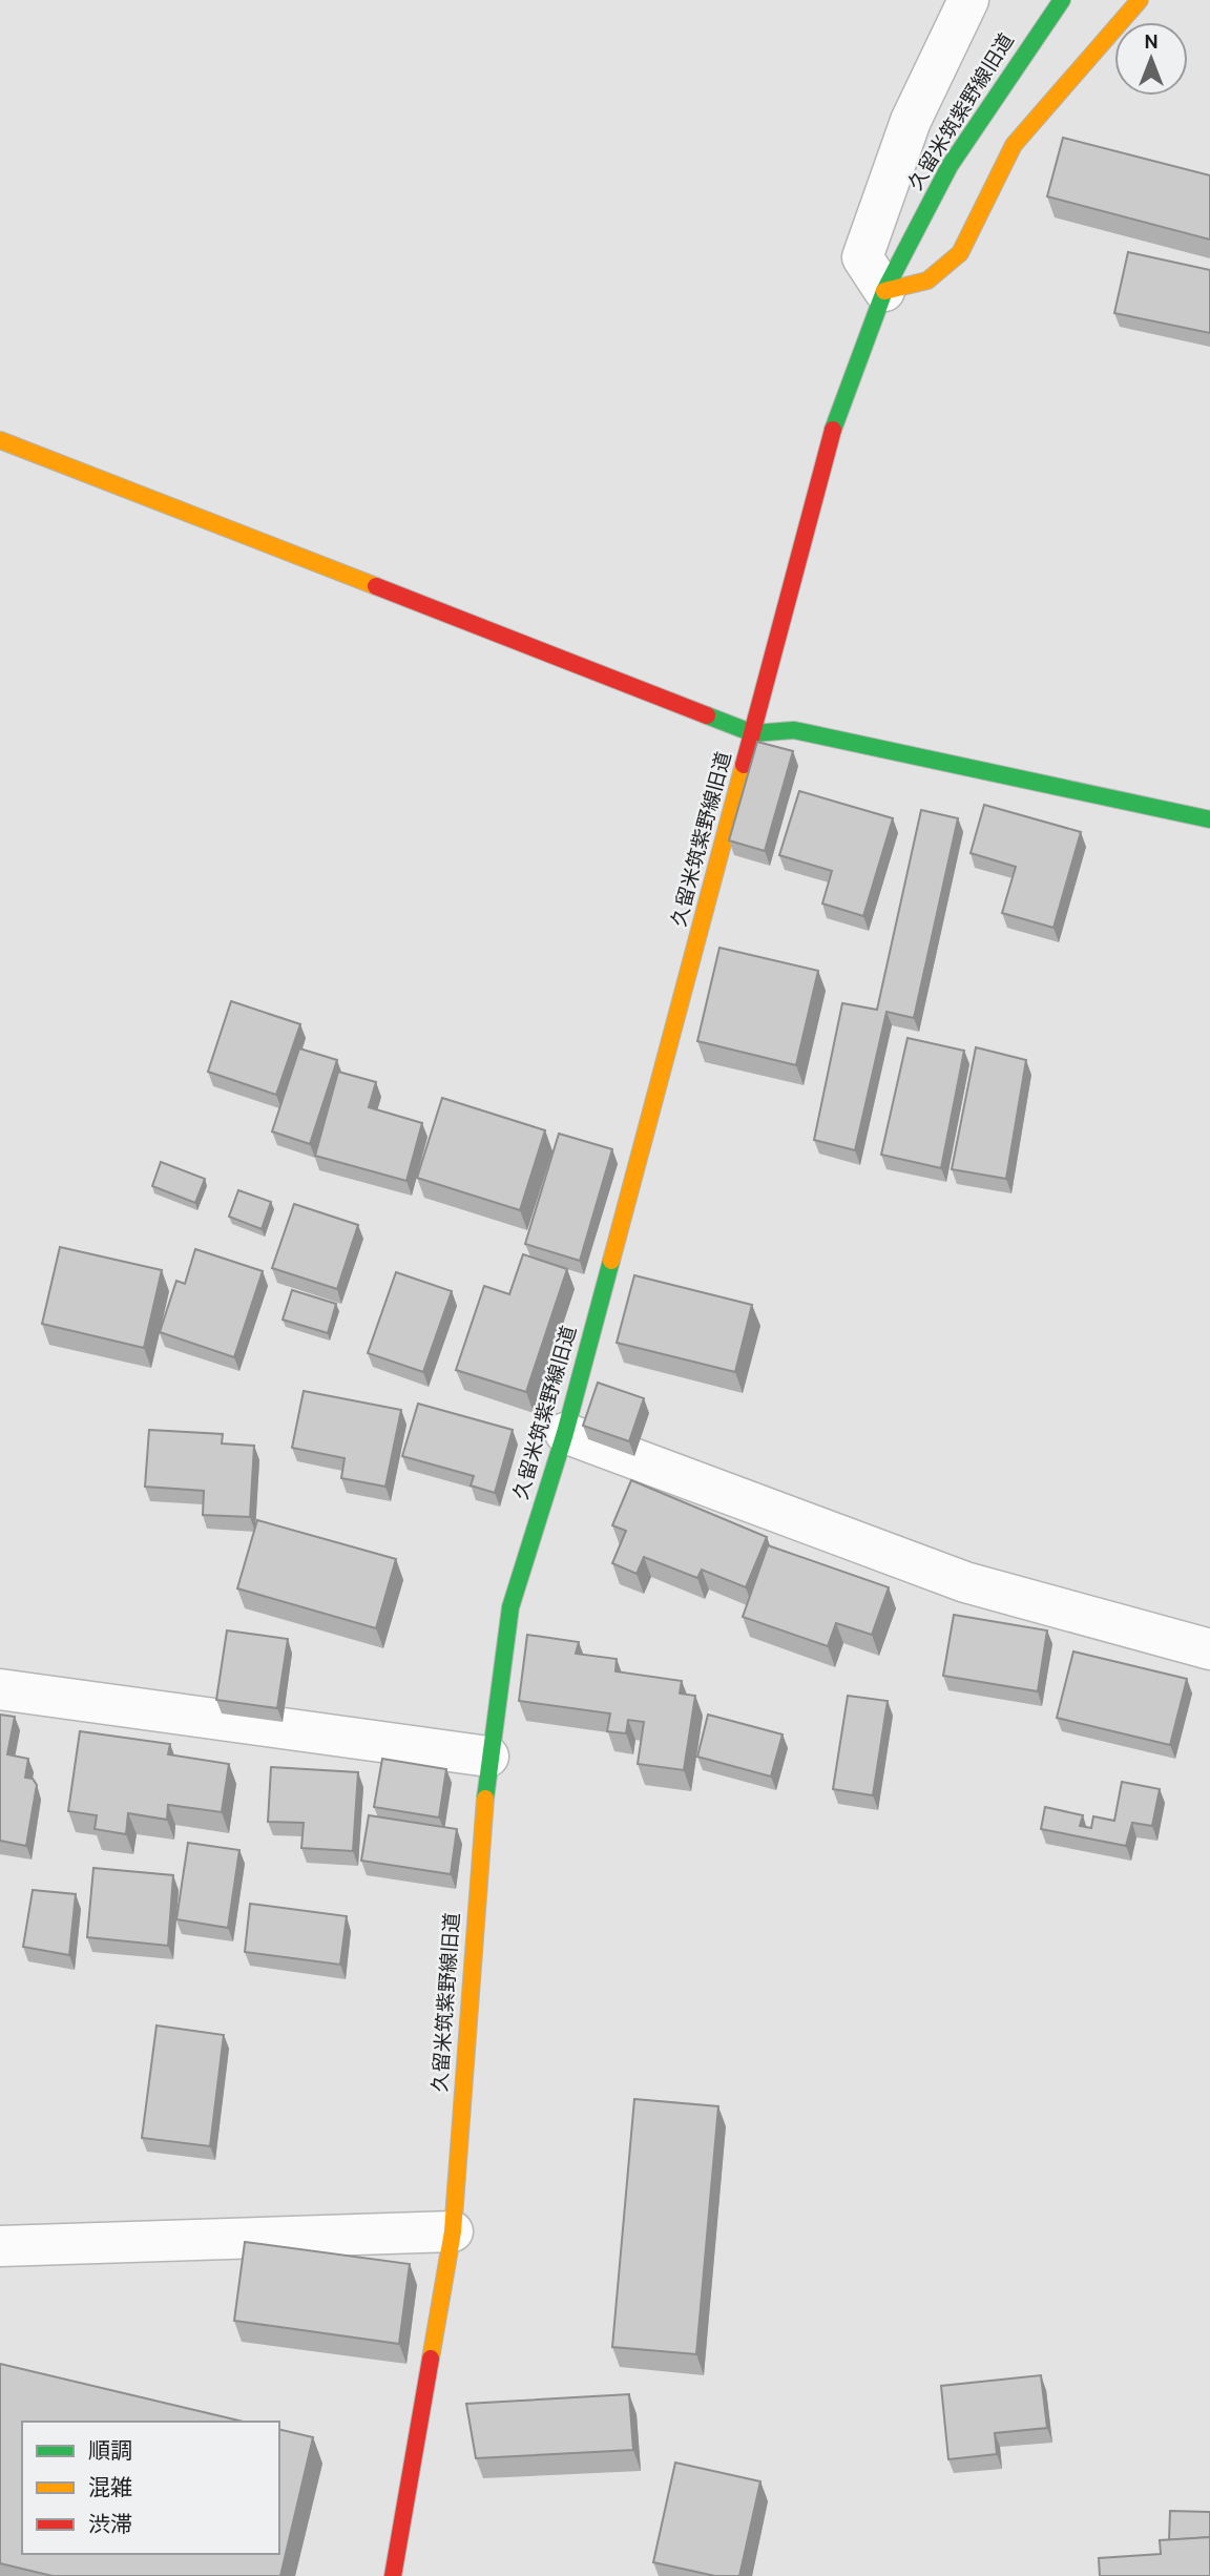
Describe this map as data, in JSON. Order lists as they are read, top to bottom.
{
  "streets": {
    "street": ["久留米筑紫野線旧道"]
  },
  "legend": ["順調", "混雑", "渋滞"],
  "north": "top"
}
